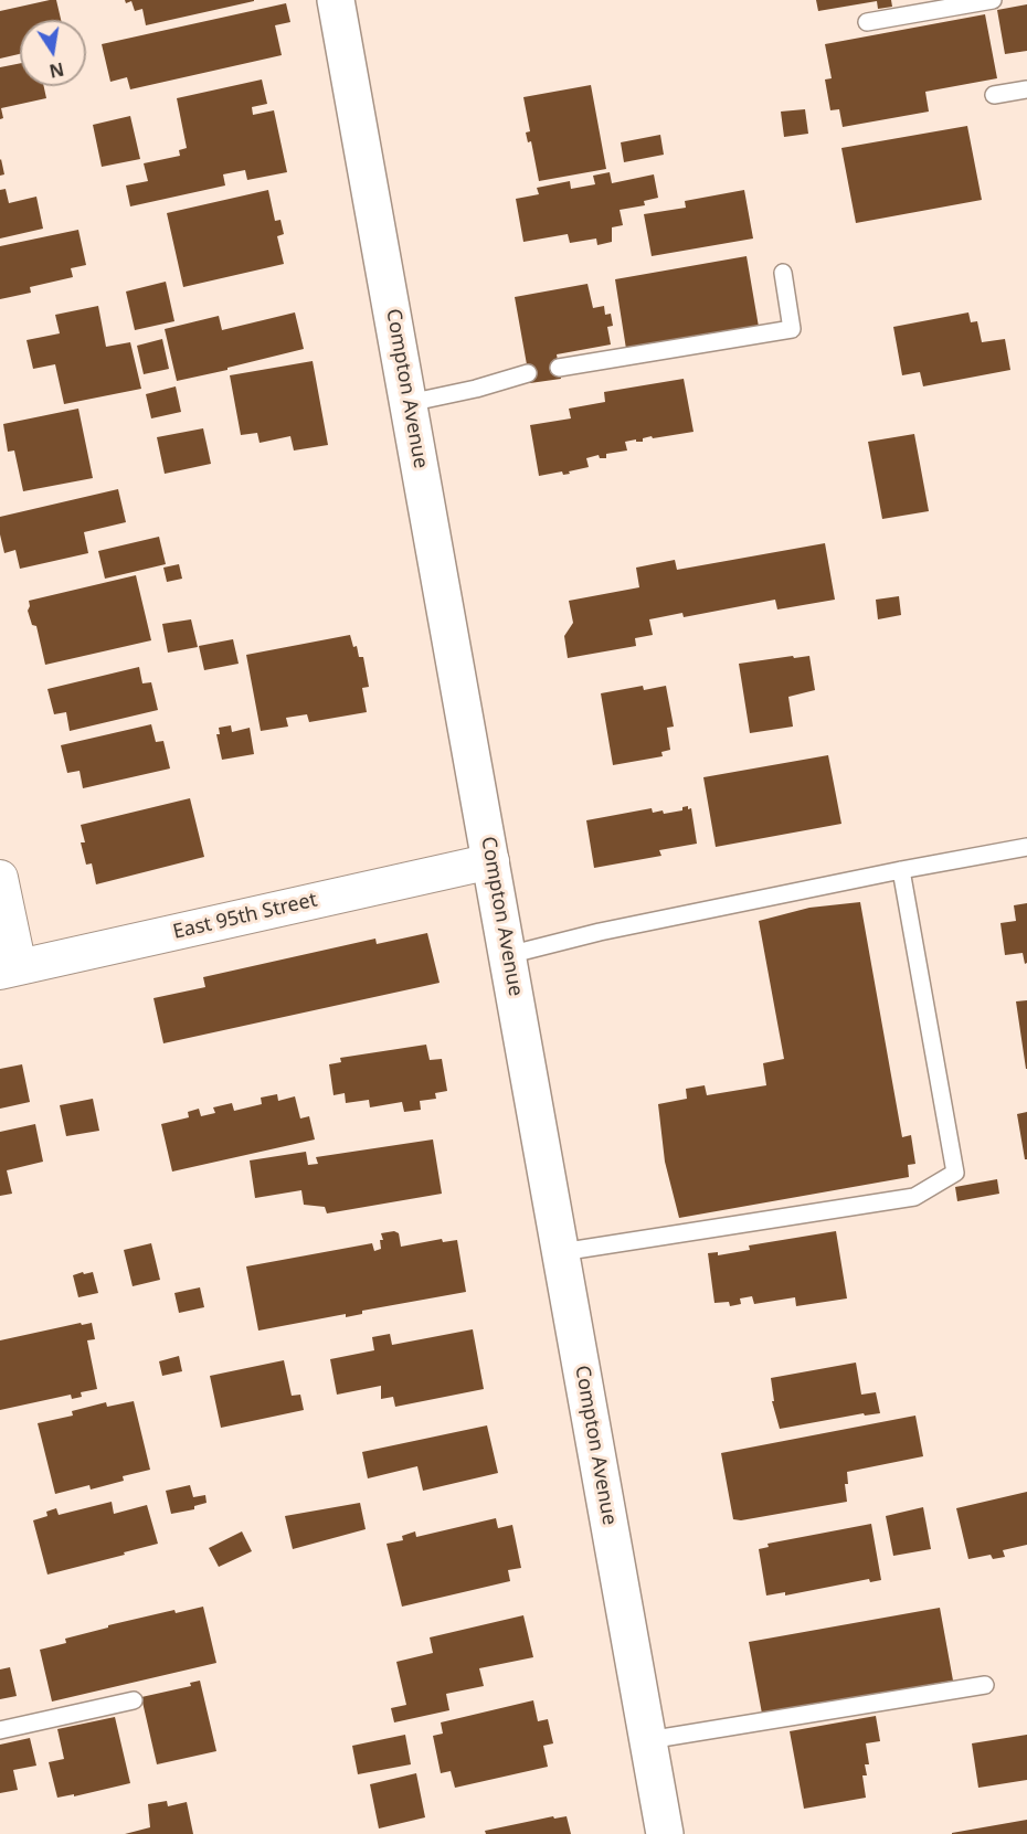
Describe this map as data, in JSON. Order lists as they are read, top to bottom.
{
  "streets": {
    "main road": ["Compton Avenue"],
    "street": ["East 95th Street"]
  },
  "crossings": [
    ["Compton Avenue", "East 95th Street"]
  ],
  "north": "bottom"
}
